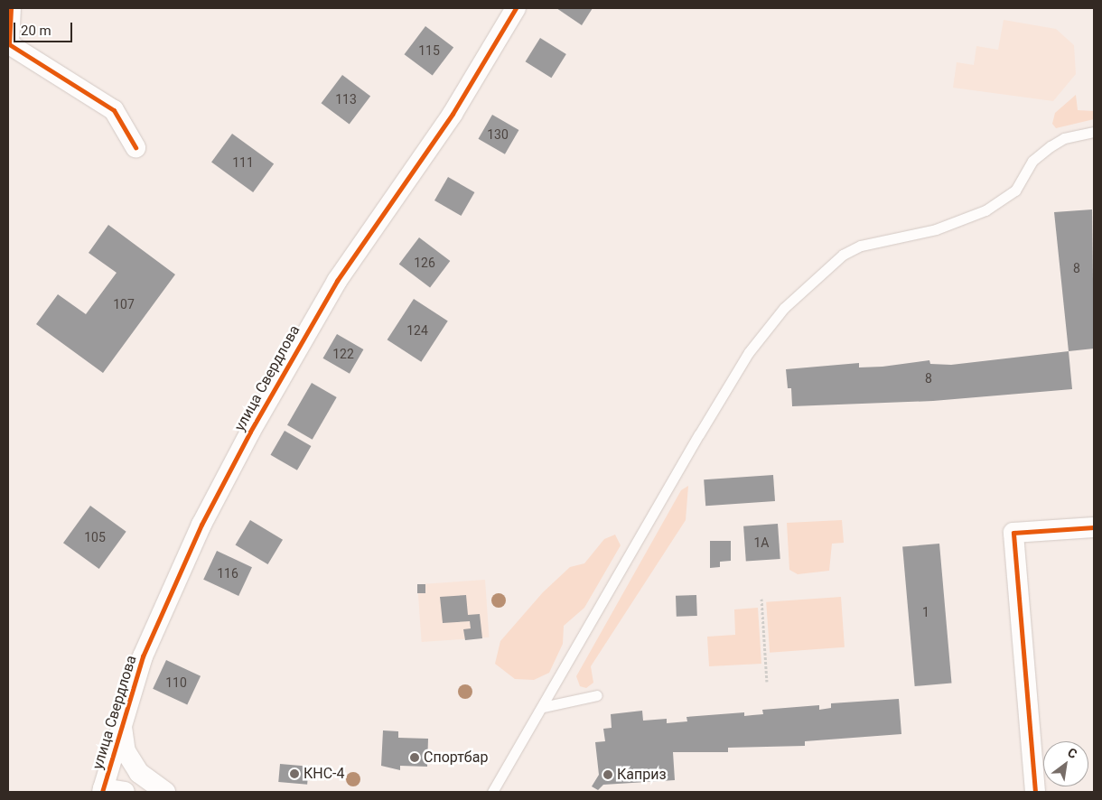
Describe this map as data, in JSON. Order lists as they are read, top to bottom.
{
  "streets": {
    "street": ["улица Свердлова"]
  },
  "places": ["Спортбар", "КНС-4", "Каприз"],
  "house_numbers": [
    "115",
    "113",
    "130",
    "111",
    "126",
    "8",
    "107",
    "124",
    "122",
    "8",
    "105",
    "1А",
    "116",
    "1",
    "110"
  ],
  "scale_bar": "20 m",
  "north": "top right"
}
